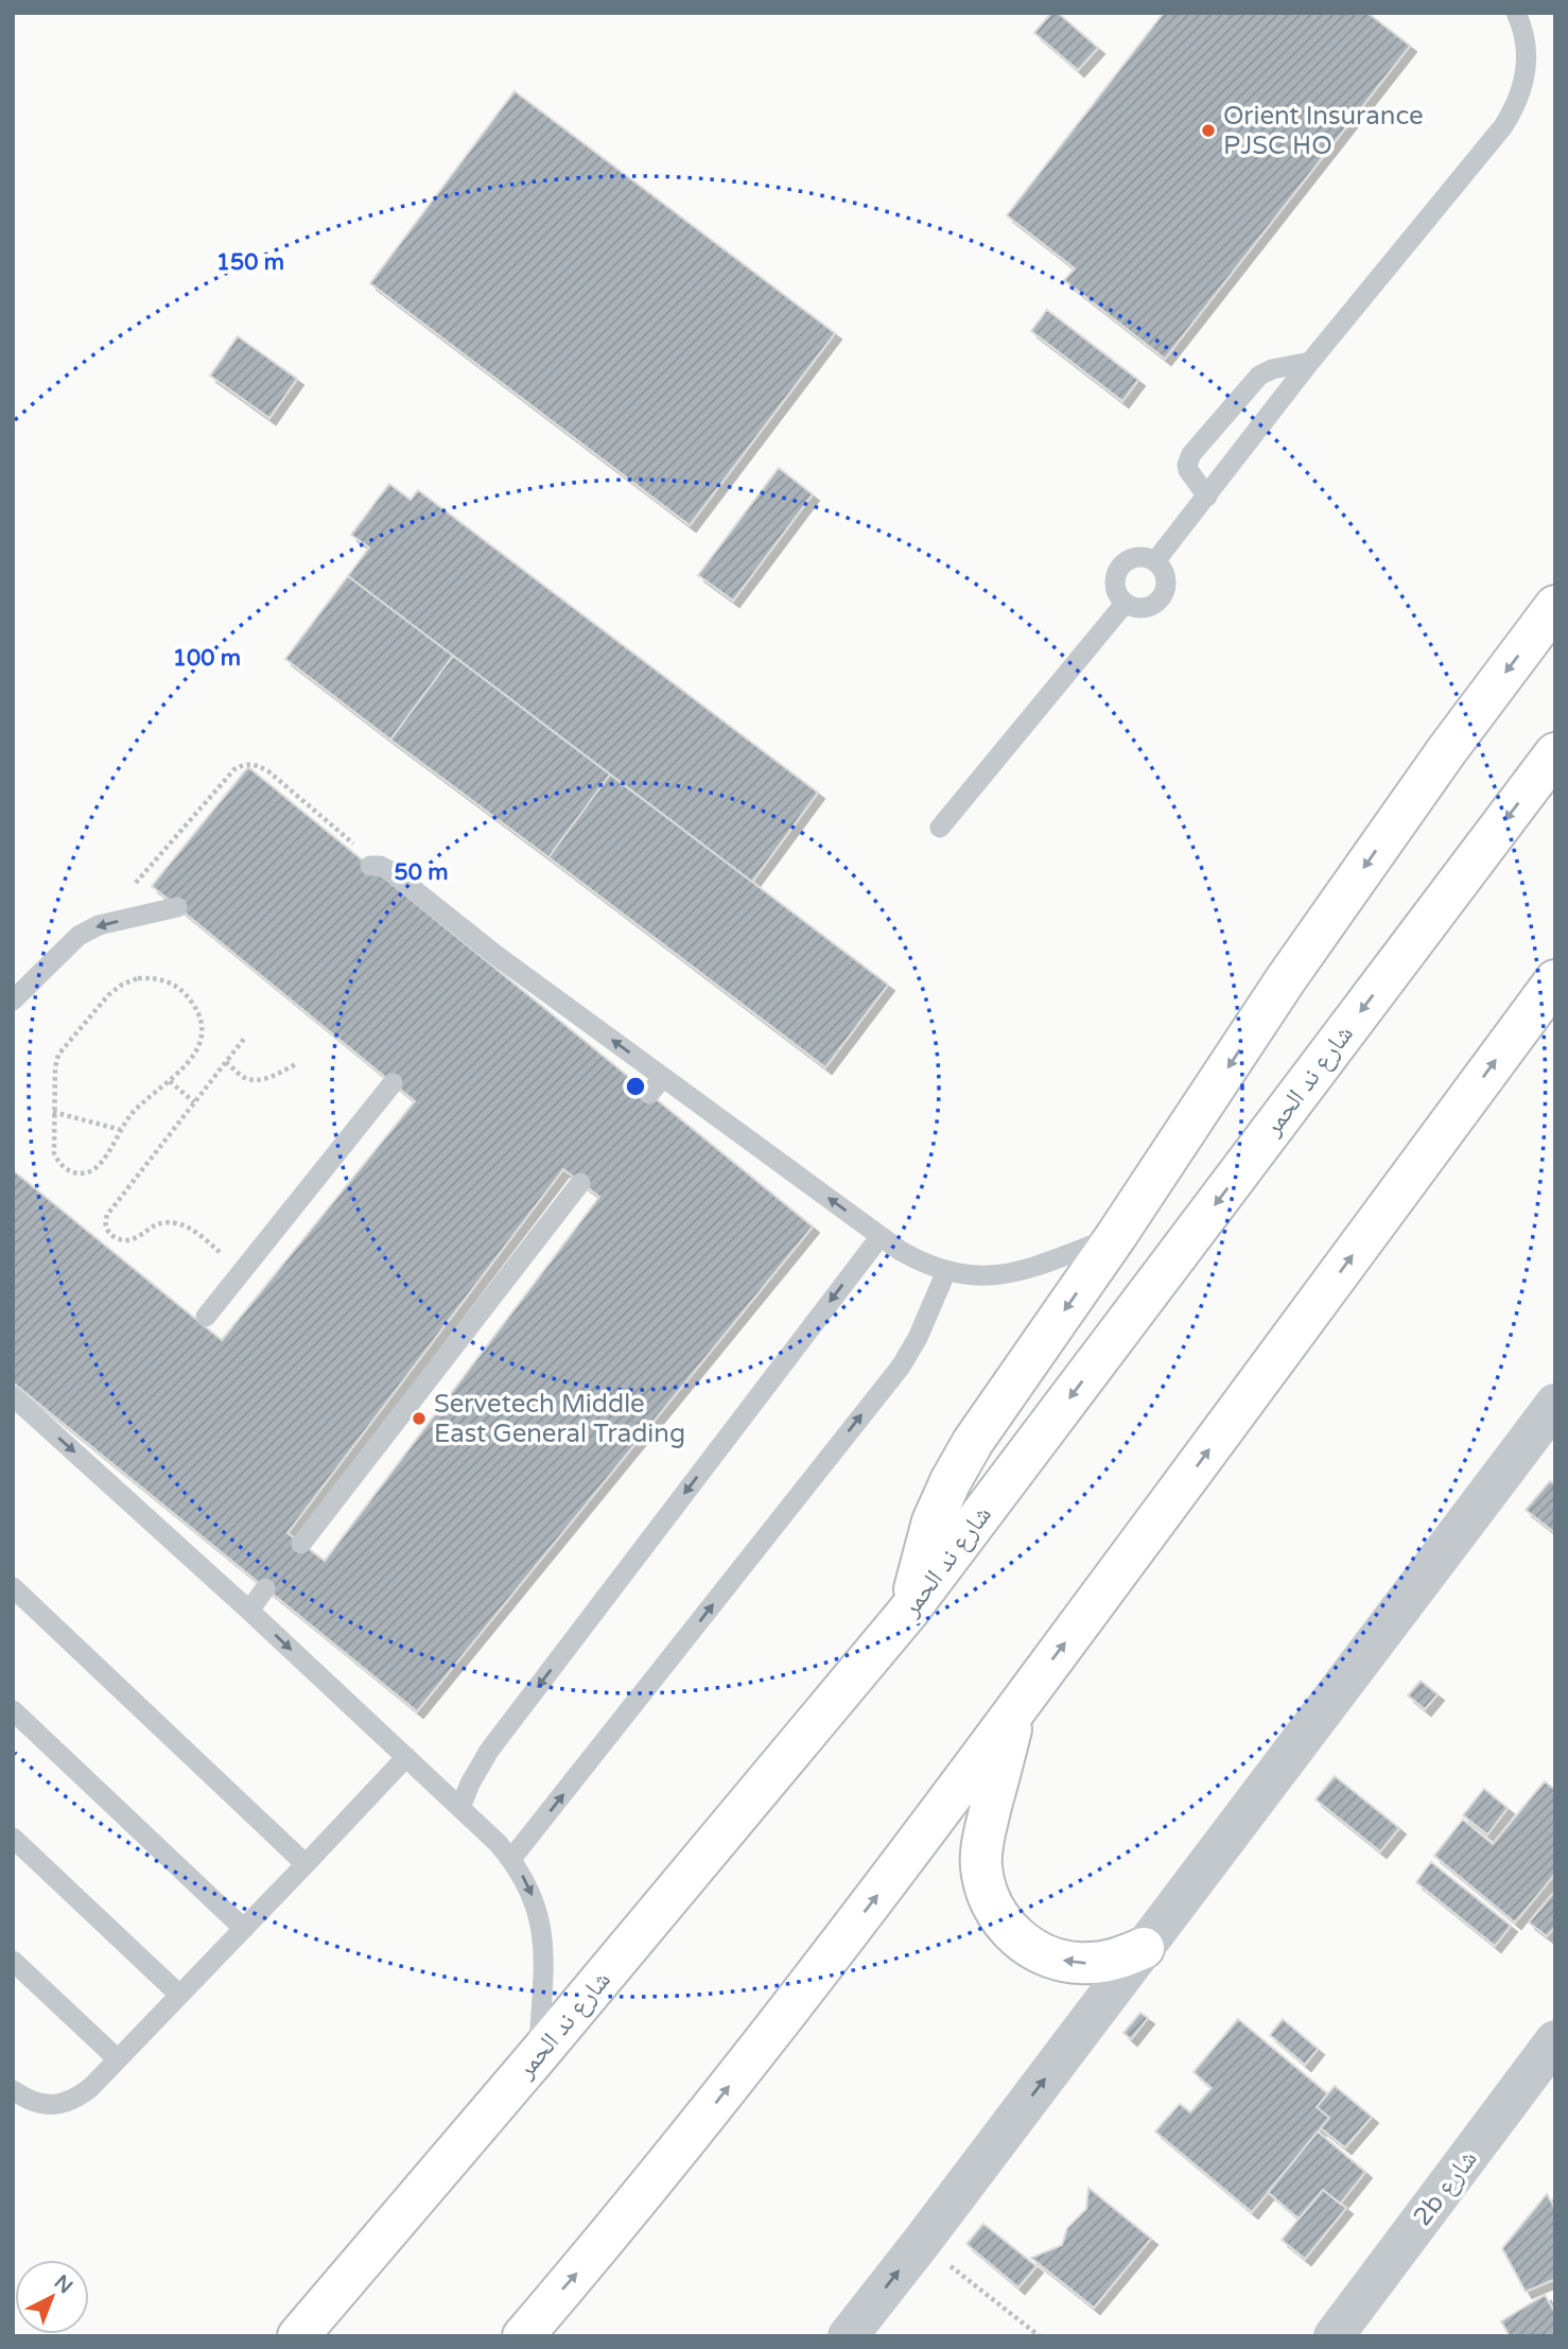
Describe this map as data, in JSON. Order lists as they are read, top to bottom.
{
  "streets": {
    "main road": ["شارع ند الحمر"],
    "street": ["2b شارع"]
  },
  "places": ["Orient Insurance PJSC HO", "Servetech Middle East General Trading"],
  "north": "top right",
  "rings": ["150 m", "100 m", "50 m"]
}
